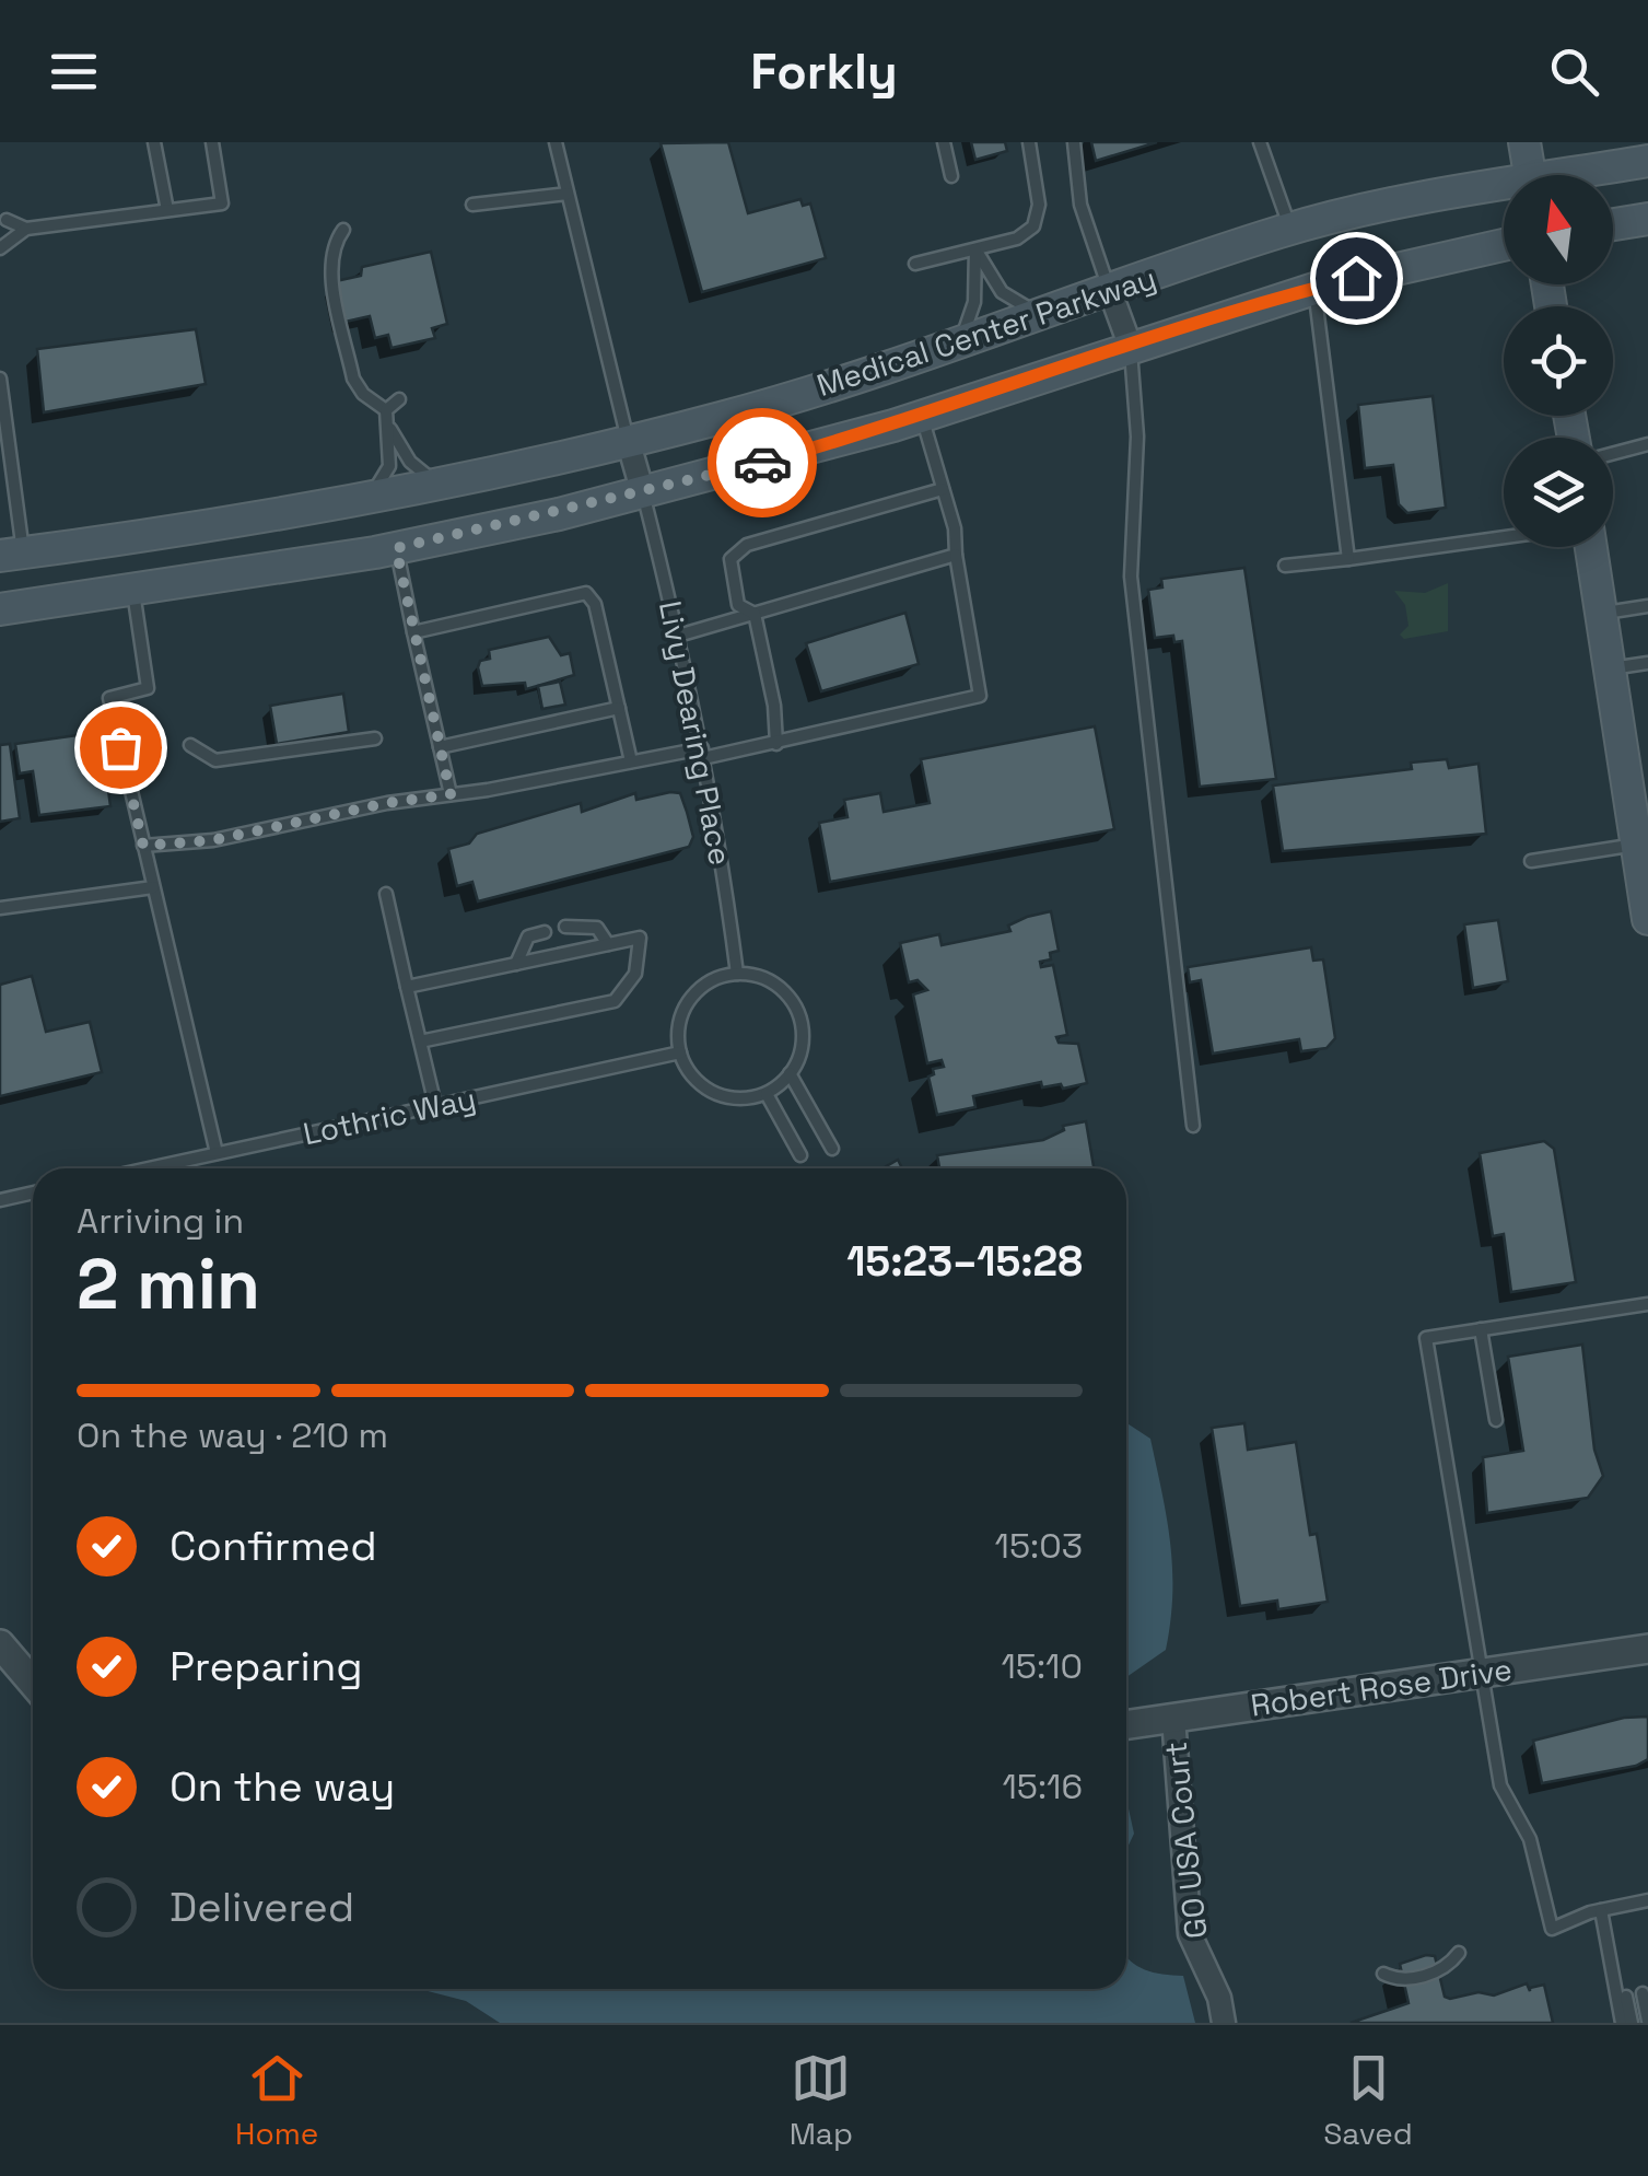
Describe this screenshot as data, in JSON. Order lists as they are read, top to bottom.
{
  "streets": {
    "main road": ["Medical Center Parkway"],
    "street": ["Robert Rose Drive", "GO USA Court"],
    "lane": ["Livy Dearing Place", "Lothric Way"]
  },
  "crossings": [
    ["Medical Center Parkway", "Livy Dearing Place"],
    ["Livy Dearing Place", "Lothric Way"],
    ["Robert Rose Drive", "GO USA Court"]
  ],
  "north": "top",
  "page": {
    "header": "Forkly",
    "heading": ["2 min", "Arriving in", "15:23–15:28"],
    "bar": "On the way · 210 m",
    "list": [
      ["Confirmed", "15:03"],
      ["Preparing", "15:10"],
      ["On the way", "15:16"],
      "Delivered"
    ],
    "tabs": ["Home", "Map", "Saved"]
  }
}
